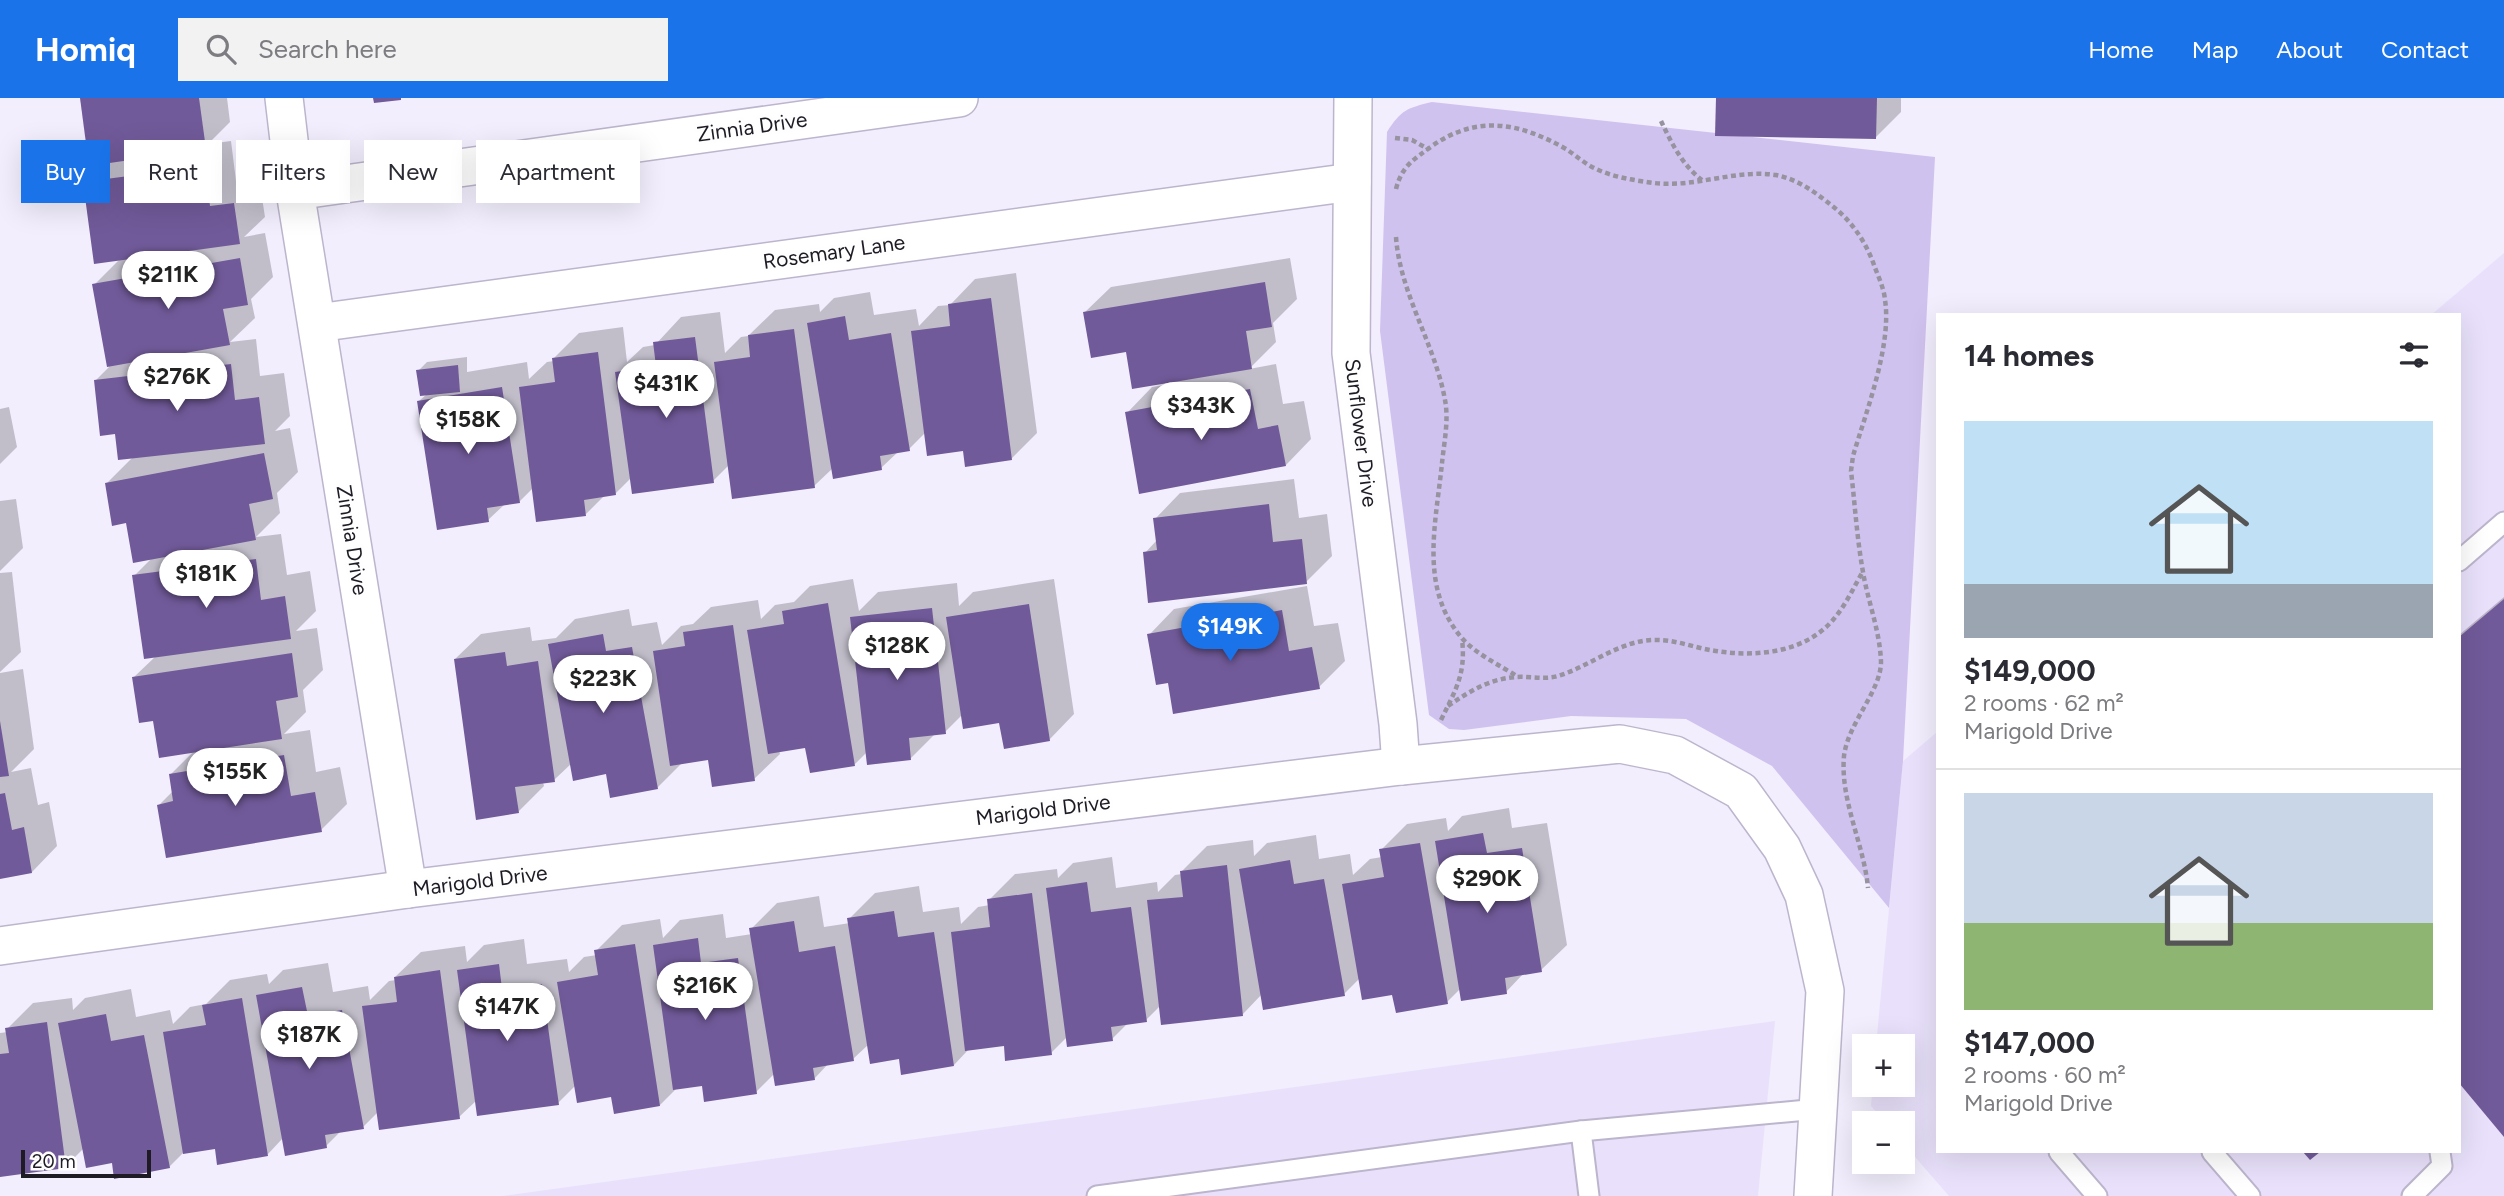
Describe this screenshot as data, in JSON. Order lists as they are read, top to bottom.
{
  "streets": {
    "street": [
      "Zinnia Drive",
      "Rosemary Lane",
      "Sunflower Drive",
      "Marigold Drive"
    ]
  },
  "crossings": [
    ["Zinnia Drive", "Rosemary Lane"],
    ["Zinnia Drive", "Marigold Drive"],
    ["Rosemary Lane", "Sunflower Drive"],
    ["Sunflower Drive", "Marigold Drive"]
  ],
  "scale_bar": "20 m",
  "page": {
    "header": "Homiq",
    "search": "Search here",
    "nav": [
      "Home",
      "Map",
      "About",
      "Contact"
    ],
    "chip": [
      "Buy",
      "Rent",
      "Filters",
      "New",
      "Apartment"
    ],
    "price": [
      "$211K",
      "$276K",
      "$431K",
      "$343K",
      "$158K",
      "$181K",
      "$149K",
      "$128K",
      "$223K",
      "$155K",
      "$290K",
      "$216K",
      "$147K",
      "$187K"
    ],
    "heading": "14 homes",
    "list": [
      {
        "name": "$149,000",
        "note": "2 rooms · 62 m² · Marigold Drive"
      },
      {
        "name": "$147,000",
        "note": "2 rooms · 60 m² · Marigold Drive"
      }
    ],
    "map_buttons": ["+", "−"],
    "scale": "20 m"
  }
}
